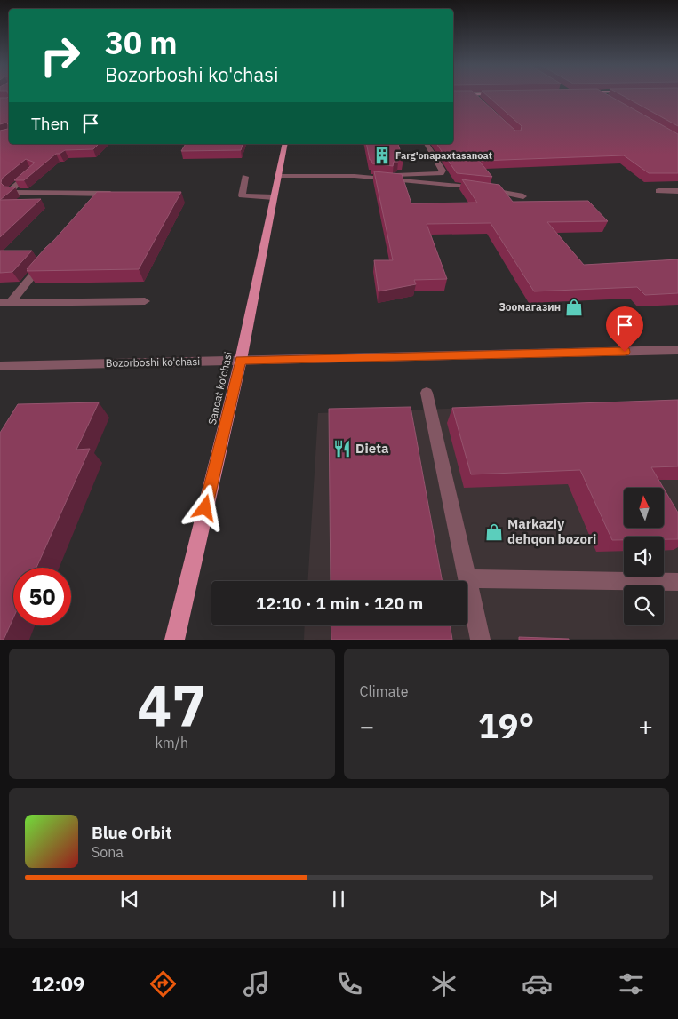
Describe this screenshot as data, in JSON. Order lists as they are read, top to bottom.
{
  "streets": {
    "main road": ["Sanoat ko'chasi"],
    "street": ["Bozorboshi ko'chasi"]
  },
  "crossings": [
    ["Bozorboshi ko'chasi", "Sanoat ko'chasi"]
  ],
  "places": {
    "building": ["Farg'onapaxtasanoat"],
    "shop": ["Зоомагазин", "Markaziy dehqon bozori"],
    "restaurant": ["Dieta"]
  },
  "north": "top",
  "page": {
    "turn": ["30 m", "Bozorboshi ko'chasi"],
    "then": "Then",
    "limit": "50",
    "trip": "12:10 · 1 min · 120 m",
    "tile": [
      ["47", "km/h"],
      "Climate"
    ],
    "heat": ["−", "19°", "+"],
    "song": ["Blue Orbit", "Sona"],
    "tabs": "12:09"
  }
}
